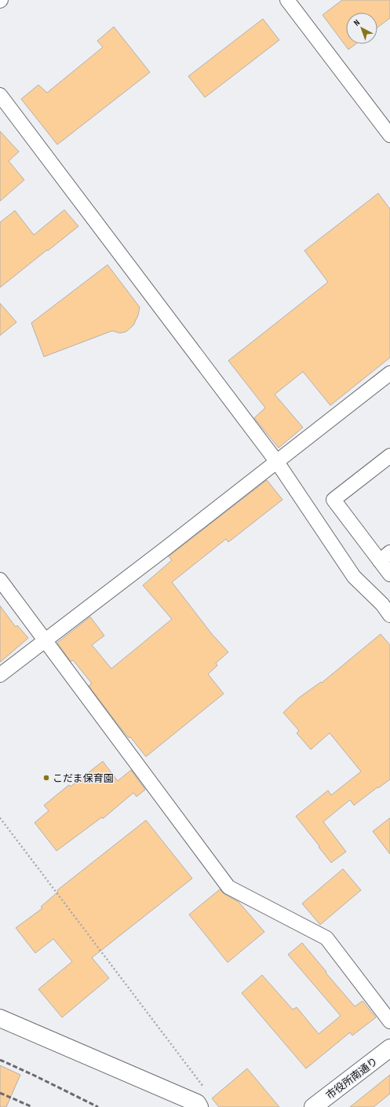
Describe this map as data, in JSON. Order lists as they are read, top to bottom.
{
  "streets": {
    "street": ["市役所南通り"]
  },
  "places": ["こだま保育園"],
  "north": "top left"
}
